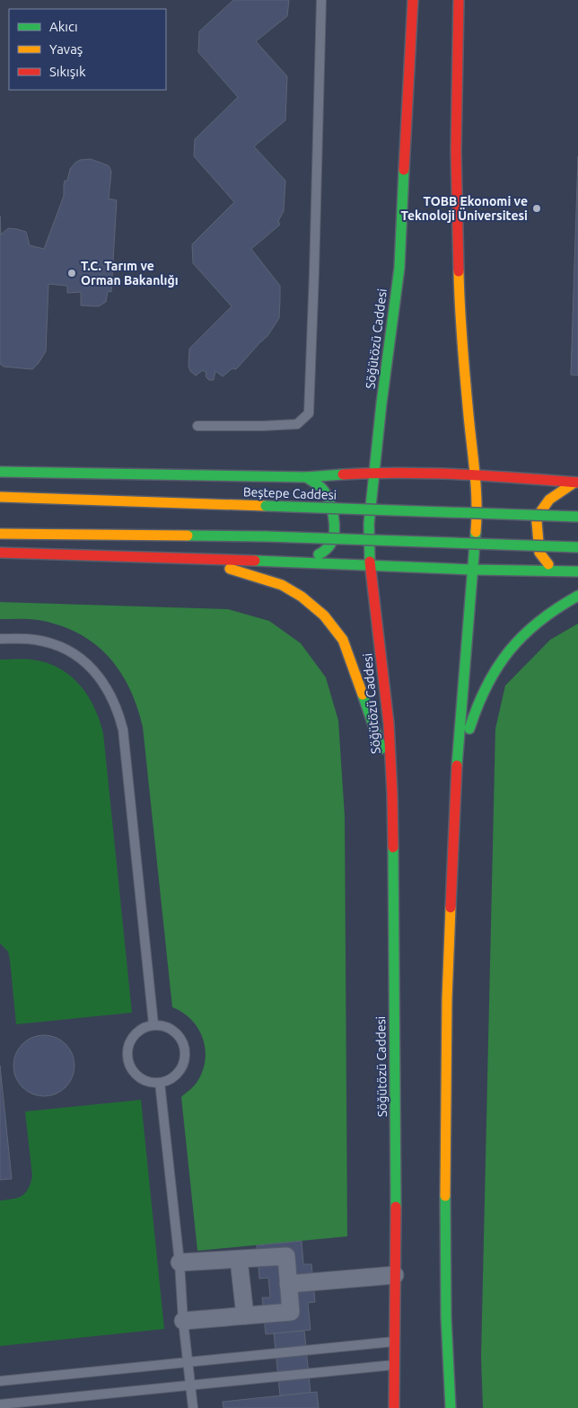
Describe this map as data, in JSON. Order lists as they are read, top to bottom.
{
  "streets": {
    "main road": ["Söğütözü Caddesi", "Beştepe Caddesi"]
  },
  "places": ["TOBB Ekonomi ve Teknoloji Üniversitesi", "T.C. Tarım ve Orman Bakanlığı"],
  "legend": ["Akıcı", "Yavaş", "Sıkışık"]
}
